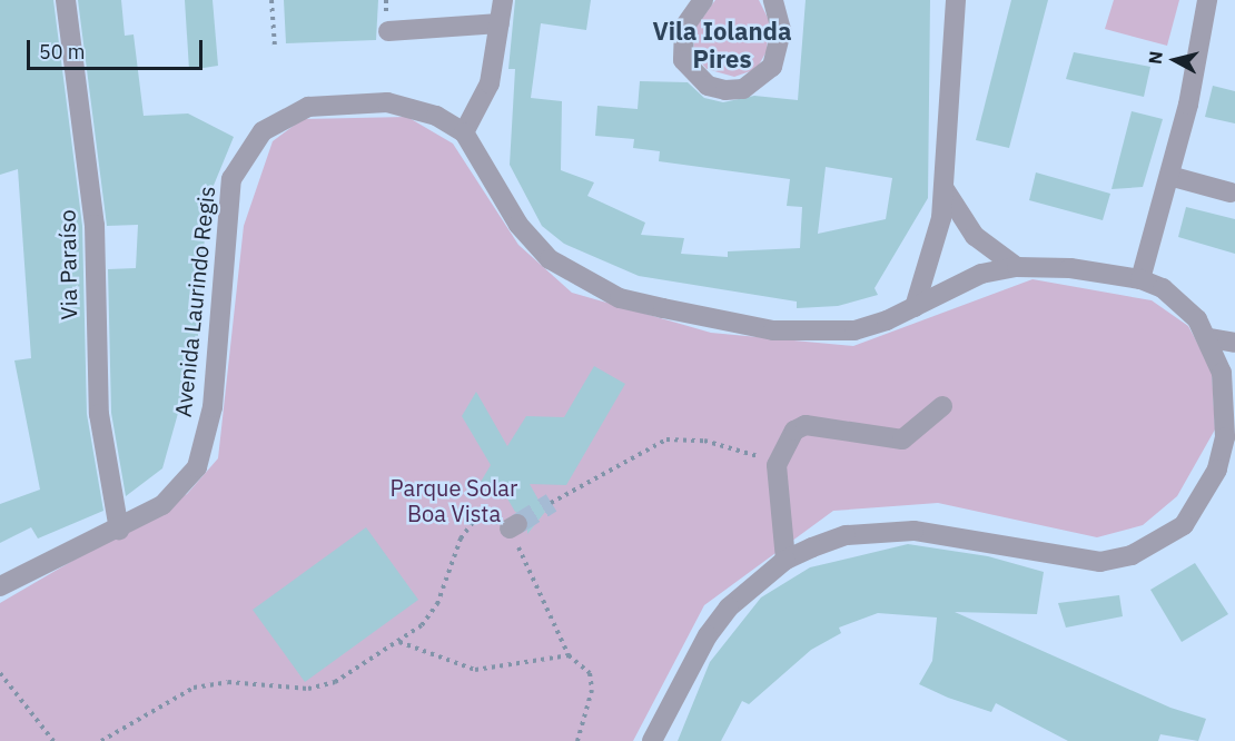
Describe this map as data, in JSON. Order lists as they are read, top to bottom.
{
  "streets": {
    "street": ["Via Paraíso", "Avenida Laurindo Regis"]
  },
  "crossings": [
    ["Via Paraíso", "Avenida Laurindo Regis"]
  ],
  "districts": ["Vila Iolanda Pires"],
  "parks": ["Parque Solar Boa Vista"],
  "scale_bar": "50 m",
  "north": "left"
}
